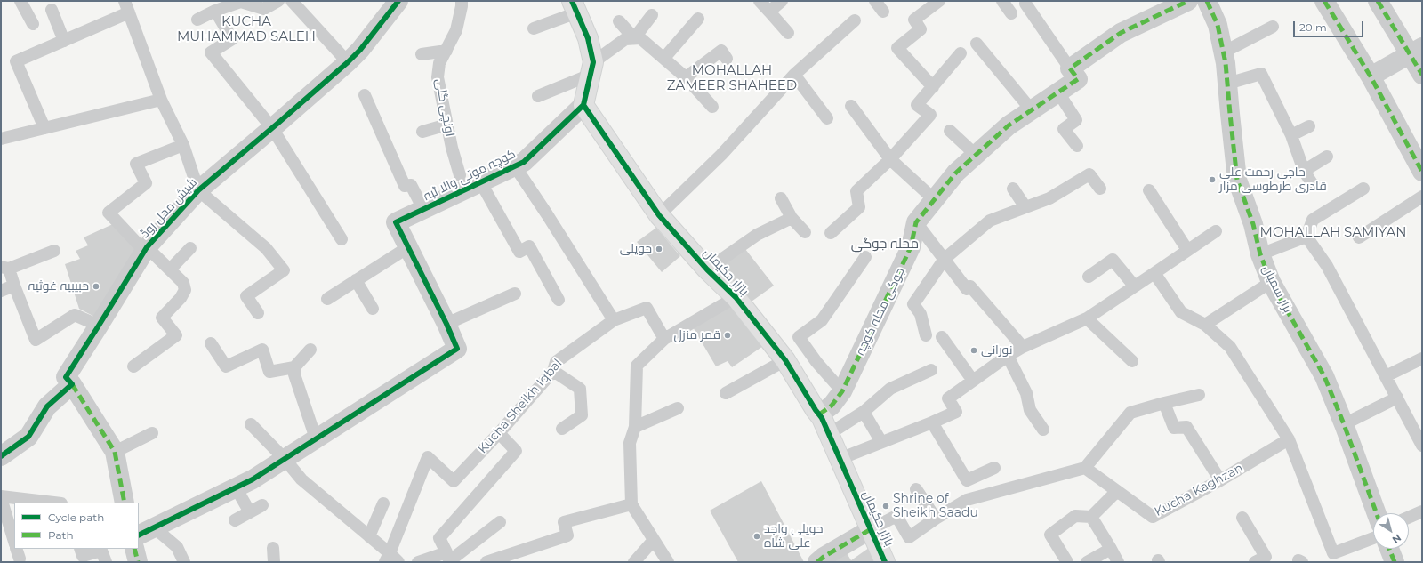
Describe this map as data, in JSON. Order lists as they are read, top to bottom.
{
  "streets": {
    "street": [
      "کوچہ موتی والا ٹبہ",
      "شیش محل روڈ",
      "بازار حکیماں",
      "بزار سمیاں",
      "جوگی محلہ کوچہ"
    ],
    "lane": ["اونچی گلی", "Kucha Sheikh Iqbal", "Kucha Kaghzan"]
  },
  "crossings": [
    ["کوچہ موتی والا ٹبہ", "بازار حکیماں"],
    ["بازار حکیماں", "جوگی محلہ کوچہ"]
  ],
  "districts": [
    "KUCHA MUHAMMAD SALEH",
    "MOHALLAH ZAMEER SHAHEED",
    "MOHALLAH SAMIYAN",
    "محلہ جوگی"
  ],
  "places": [
    "حاجی رحمت علی قادری طرطوسی مزار",
    "حویلی",
    "حبیبیہ غوثیہ",
    "قمر منزل",
    "نورانی",
    "Shrine of Sheikh Saadu",
    "حویلی واجد علی شاہ"
  ],
  "legend": ["Cycle path", "Path"],
  "scale_bar": "20 m",
  "north": "bottom right"
}
